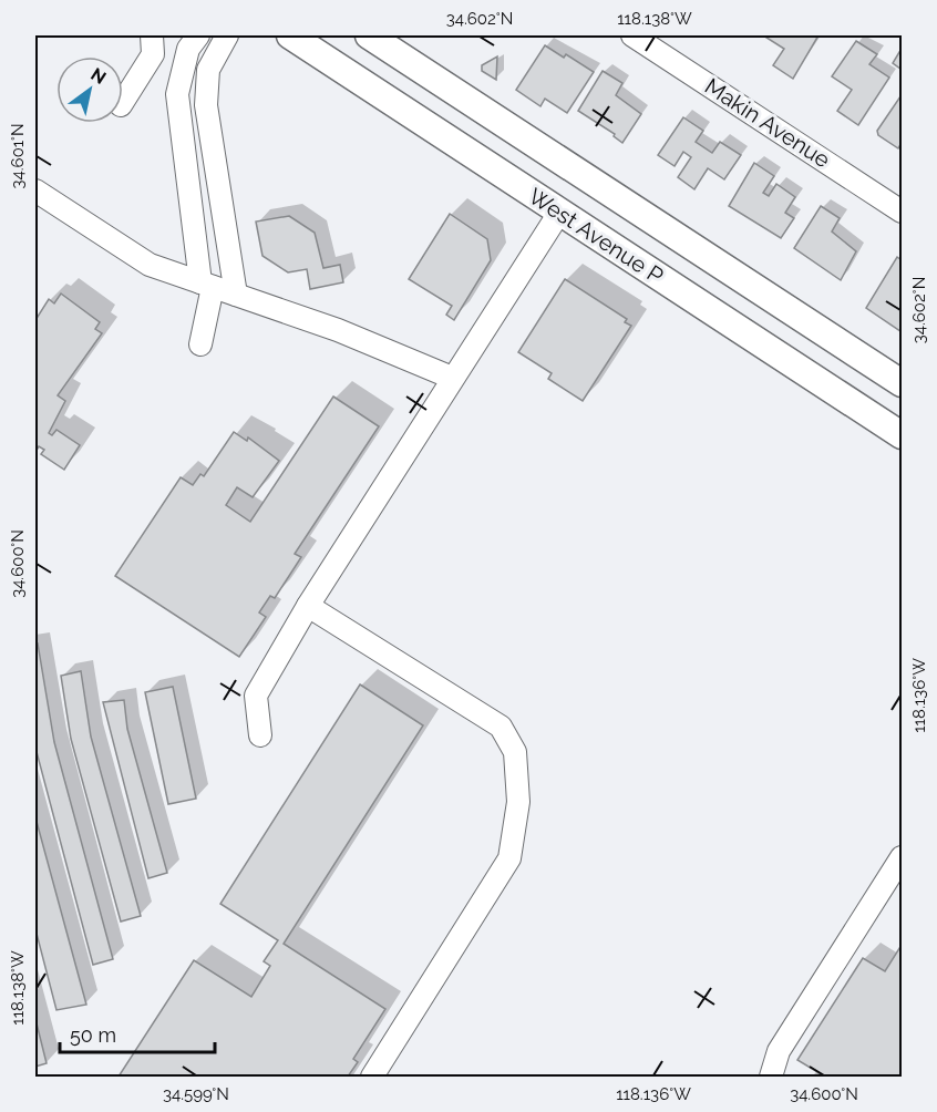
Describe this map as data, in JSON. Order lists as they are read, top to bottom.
{
  "streets": {
    "main road": ["West Avenue P"],
    "street": ["Makin Avenue"]
  },
  "scale_bar": "50 m",
  "north": "top right",
  "coordinates": [
    "34.602°N",
    "118.138°W",
    "34.601°N",
    "34.600°N",
    "118.136°W",
    "34.599°N"
  ]
}
